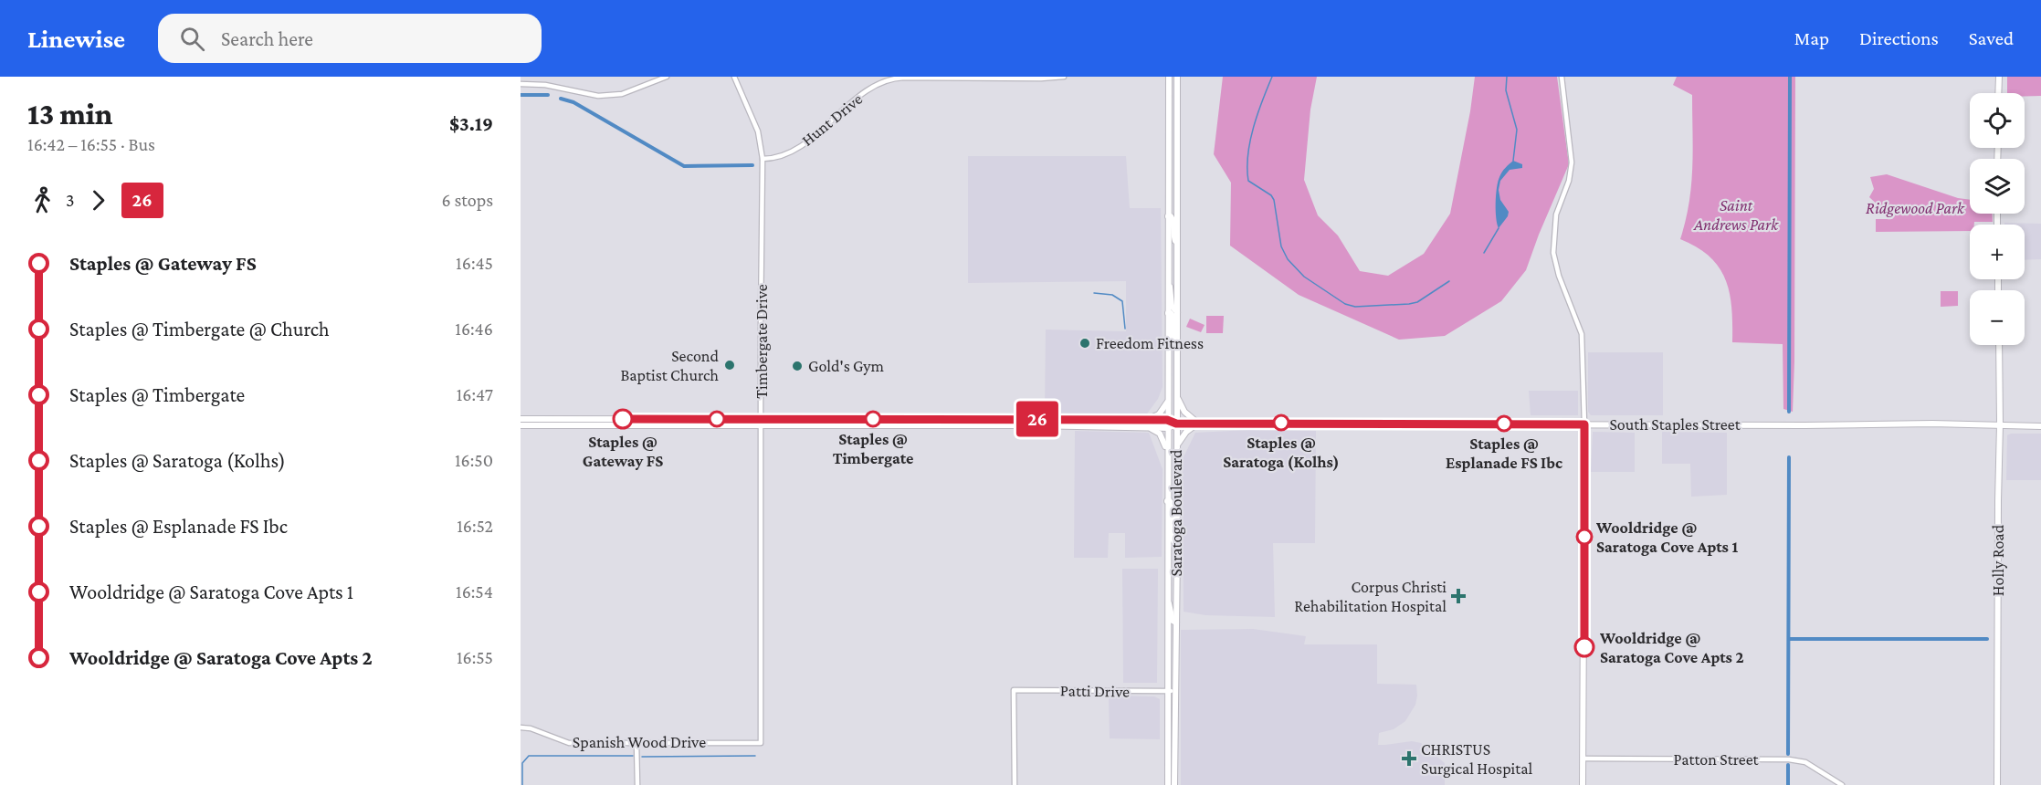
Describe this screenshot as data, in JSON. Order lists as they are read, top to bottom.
{
  "streets": {
    "main road": ["South Staples Street", "Saratoga Boulevard", "Holly Road"],
    "street": [
      "Hunt Drive",
      "Timbergate Drive",
      "Patti Drive",
      "Spanish Wood Drive",
      "Patton Street"
    ]
  },
  "crossings": [
    ["Hunt Drive", "Timbergate Drive"],
    ["Timbergate Drive", "South Staples Street"],
    ["Timbergate Drive", "Spanish Wood Drive"],
    ["South Staples Street", "Saratoga Boulevard"],
    ["South Staples Street", "Holly Road"],
    ["Saratoga Boulevard", "Patti Drive"]
  ],
  "parks": ["Saint Andrews Park", "Ridgewood Park"],
  "places": {
    "other": [
      "Freedom Fitness",
      "Second Baptist Church",
      "Gold's Gym",
      "Staples @ Gateway FS",
      "Staples @ Timbergate",
      "Staples @ Saratoga (Kolhs)",
      "Staples @ Esplanade FS Ibc",
      "Wooldridge @ Saratoga Cove Apts 1",
      "Wooldridge @ Saratoga Cove Apts 2"
    ],
    "health": ["Corpus Christi Rehabilitation Hospital", "CHRISTUS Surgical Hospital"]
  },
  "lines": ["bus line 26"],
  "page": {
    "header": "Linewise",
    "search": "Search here",
    "nav": ["Map", "Directions", "Saved"],
    "heading": ["13 min", "16:42 – 16:55 · Bus", "$3.19"],
    "on_map": "26",
    "map_buttons": ["+", "−"],
    "legs": ["3", "26", "6 stops"],
    "list": [
      {
        "name": "Staples @ Gateway FS",
        "value": "16:45"
      },
      {
        "name": "Staples @ Timbergate @ Church",
        "value": "16:46"
      },
      {
        "name": "Staples @ Timbergate",
        "value": "16:47"
      },
      {
        "name": "Staples @ Saratoga (Kolhs)",
        "value": "16:50"
      },
      {
        "name": "Staples @ Esplanade FS Ibc",
        "value": "16:52"
      },
      {
        "name": "Wooldridge @ Saratoga Cove Apts 1",
        "value": "16:54"
      },
      {
        "name": "Wooldridge @ Saratoga Cove Apts 2",
        "value": "16:55"
      }
    ]
  }
}
